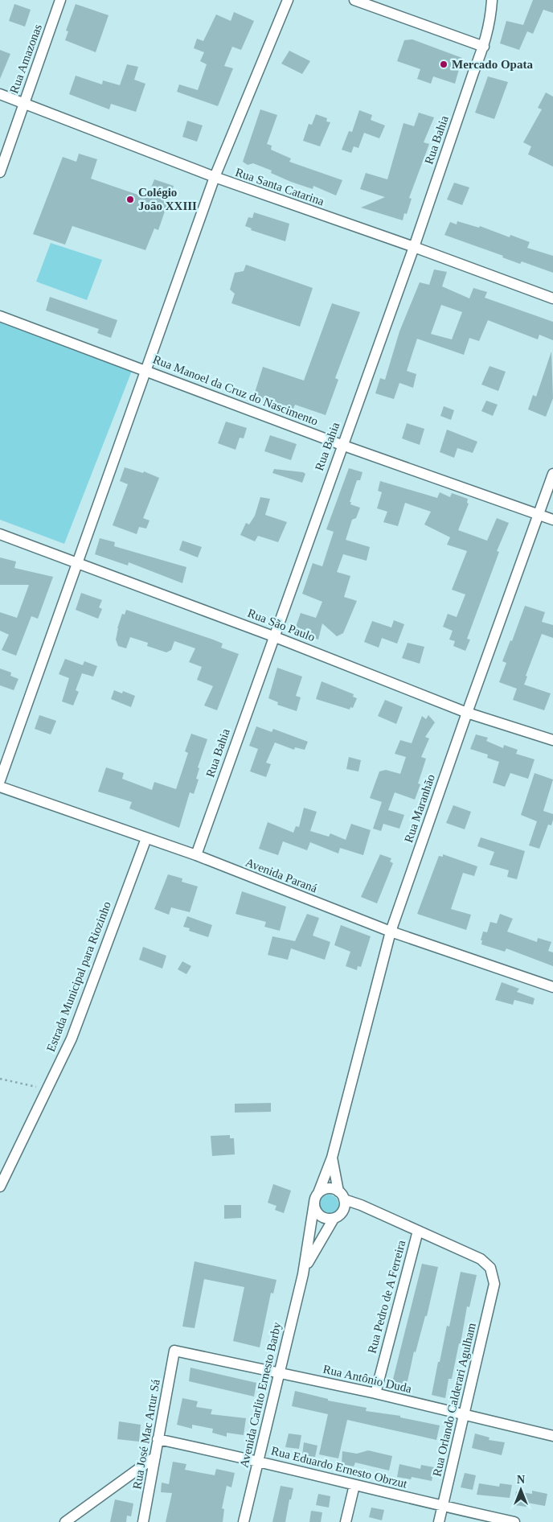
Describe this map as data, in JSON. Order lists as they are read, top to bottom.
{
  "streets": {
    "street": [
      "Rua Amazonas",
      "Rua Bahia",
      "Rua Santa Catarina",
      "Rua Manoel da Cruz do Nascimento",
      "Rua São Paulo",
      "Rua Maranhão",
      "Avenida Paraná",
      "Estrada Municipal para Riozinho",
      "Rua Pedro de A Ferreira",
      "Rua Antônio Duda",
      "Avenida Carlito Ernesto Barby",
      "Rua Orlando Calderari Agulham",
      "Rua José Mac Artur Sá",
      "Rua Eduardo Ernesto Obrzut"
    ]
  },
  "crossings": [
    ["Rua Amazonas", "Rua Santa Catarina"],
    ["Rua Bahia", "Rua Santa Catarina"],
    ["Rua Bahia", "Rua Manoel da Cruz do Nascimento"],
    ["Rua Bahia", "Rua São Paulo"],
    ["Rua Bahia", "Avenida Paraná"],
    ["Rua Manoel da Cruz do Nascimento", "Rua Maranhão"],
    ["Rua São Paulo", "Rua Maranhão"],
    ["Rua Maranhão", "Avenida Paraná"],
    ["Rua Maranhão", "Avenida Carlito Ernesto Barby"],
    ["Avenida Paraná", "Estrada Municipal para Riozinho"],
    ["Rua Pedro de A Ferreira", "Rua Antônio Duda"],
    ["Rua Pedro de A Ferreira", "Rua Orlando Calderari Agulham"],
    ["Rua Antônio Duda", "Avenida Carlito Ernesto Barby"],
    ["Rua Antônio Duda", "Rua Orlando Calderari Agulham"],
    ["Rua Antônio Duda", "Rua José Mac Artur Sá"],
    ["Avenida Carlito Ernesto Barby", "Rua Eduardo Ernesto Obrzut"],
    ["Rua Orlando Calderari Agulham", "Rua Eduardo Ernesto Obrzut"],
    ["Rua José Mac Artur Sá", "Rua Eduardo Ernesto Obrzut"]
  ],
  "places": ["Mercado Opata", "Colégio João XXIII"],
  "north": "top"
}
